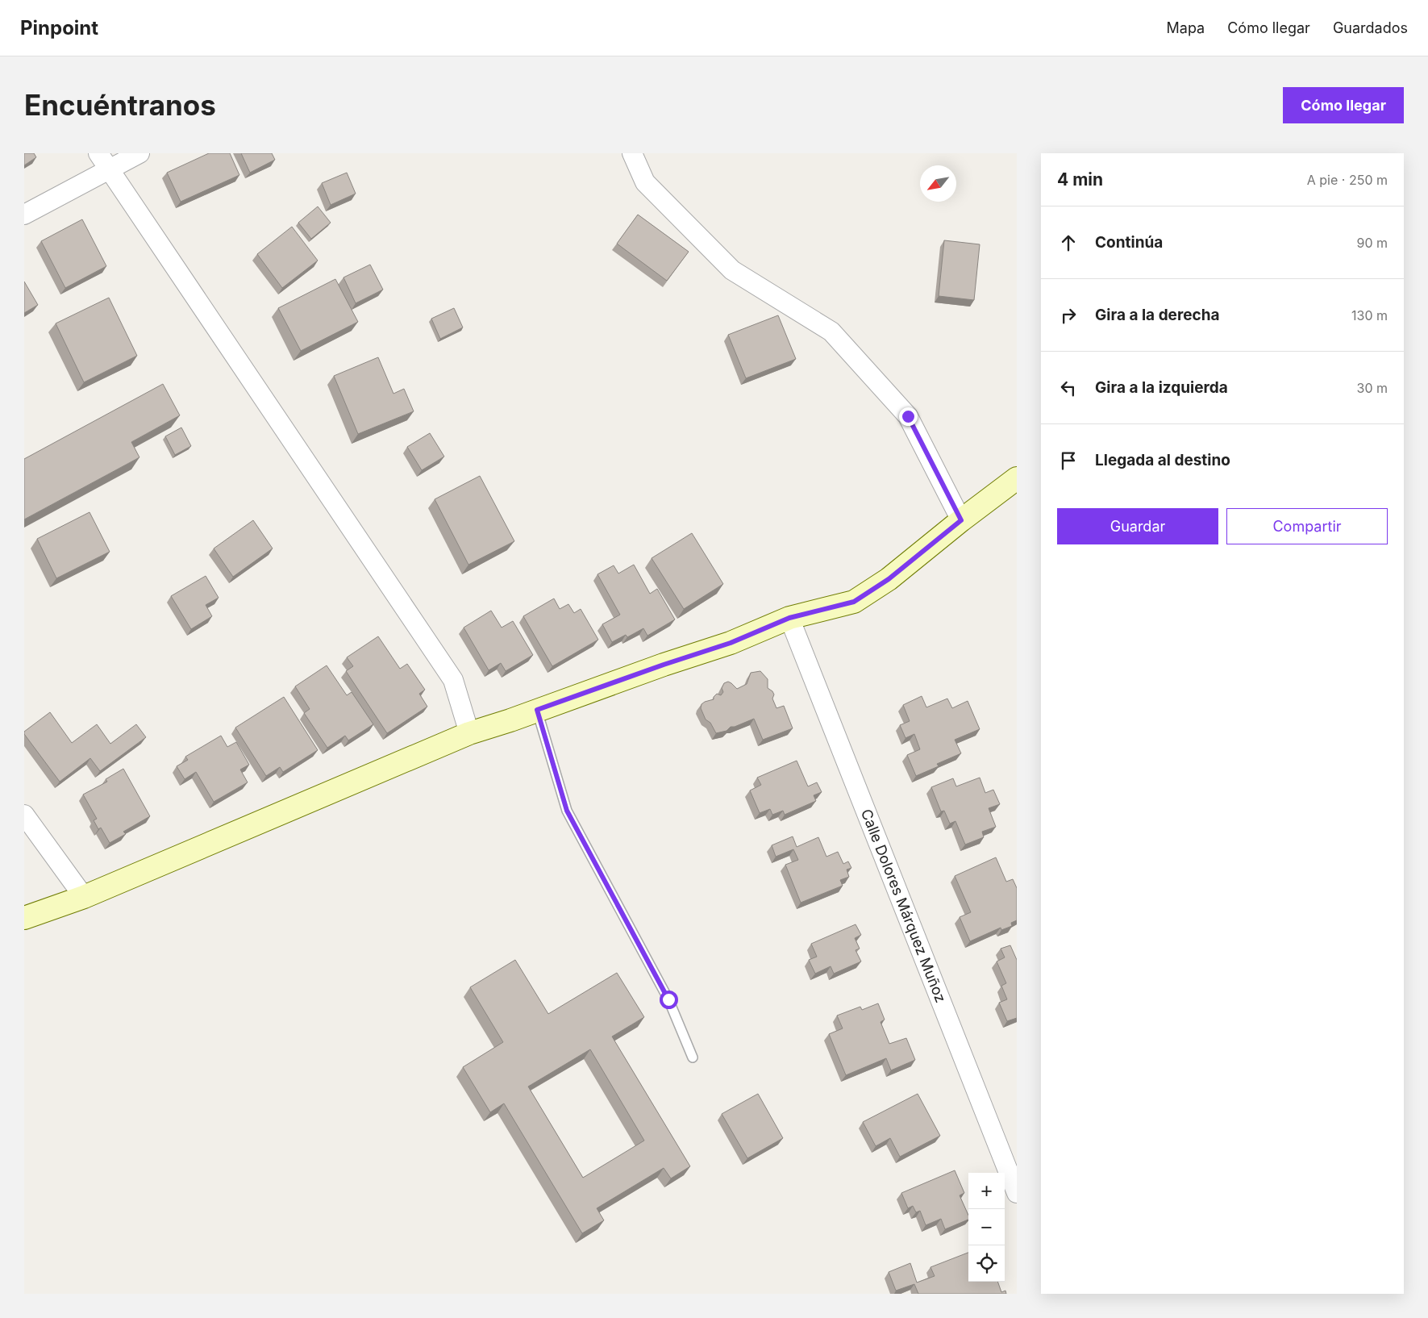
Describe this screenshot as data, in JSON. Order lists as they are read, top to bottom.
{
  "streets": {
    "street": ["Calle Dolores Márquez Muñoz"]
  },
  "north": "bottom left",
  "page": {
    "header": "Pinpoint",
    "nav": ["Mapa", "Cómo llegar", "Guardados"],
    "buttons": [
      "Cómo llegar",
      ["Guardar", "Compartir"]
    ],
    "title": "Encuéntranos",
    "heading": ["4 min", "A pie · 250 m"],
    "list": [
      ["Continúa", "90 m"],
      ["Gira a la derecha", "130 m"],
      ["Gira a la izquierda", "30 m"],
      "Llegada al destino"
    ],
    "map_buttons": ["+", "−"]
  }
}
